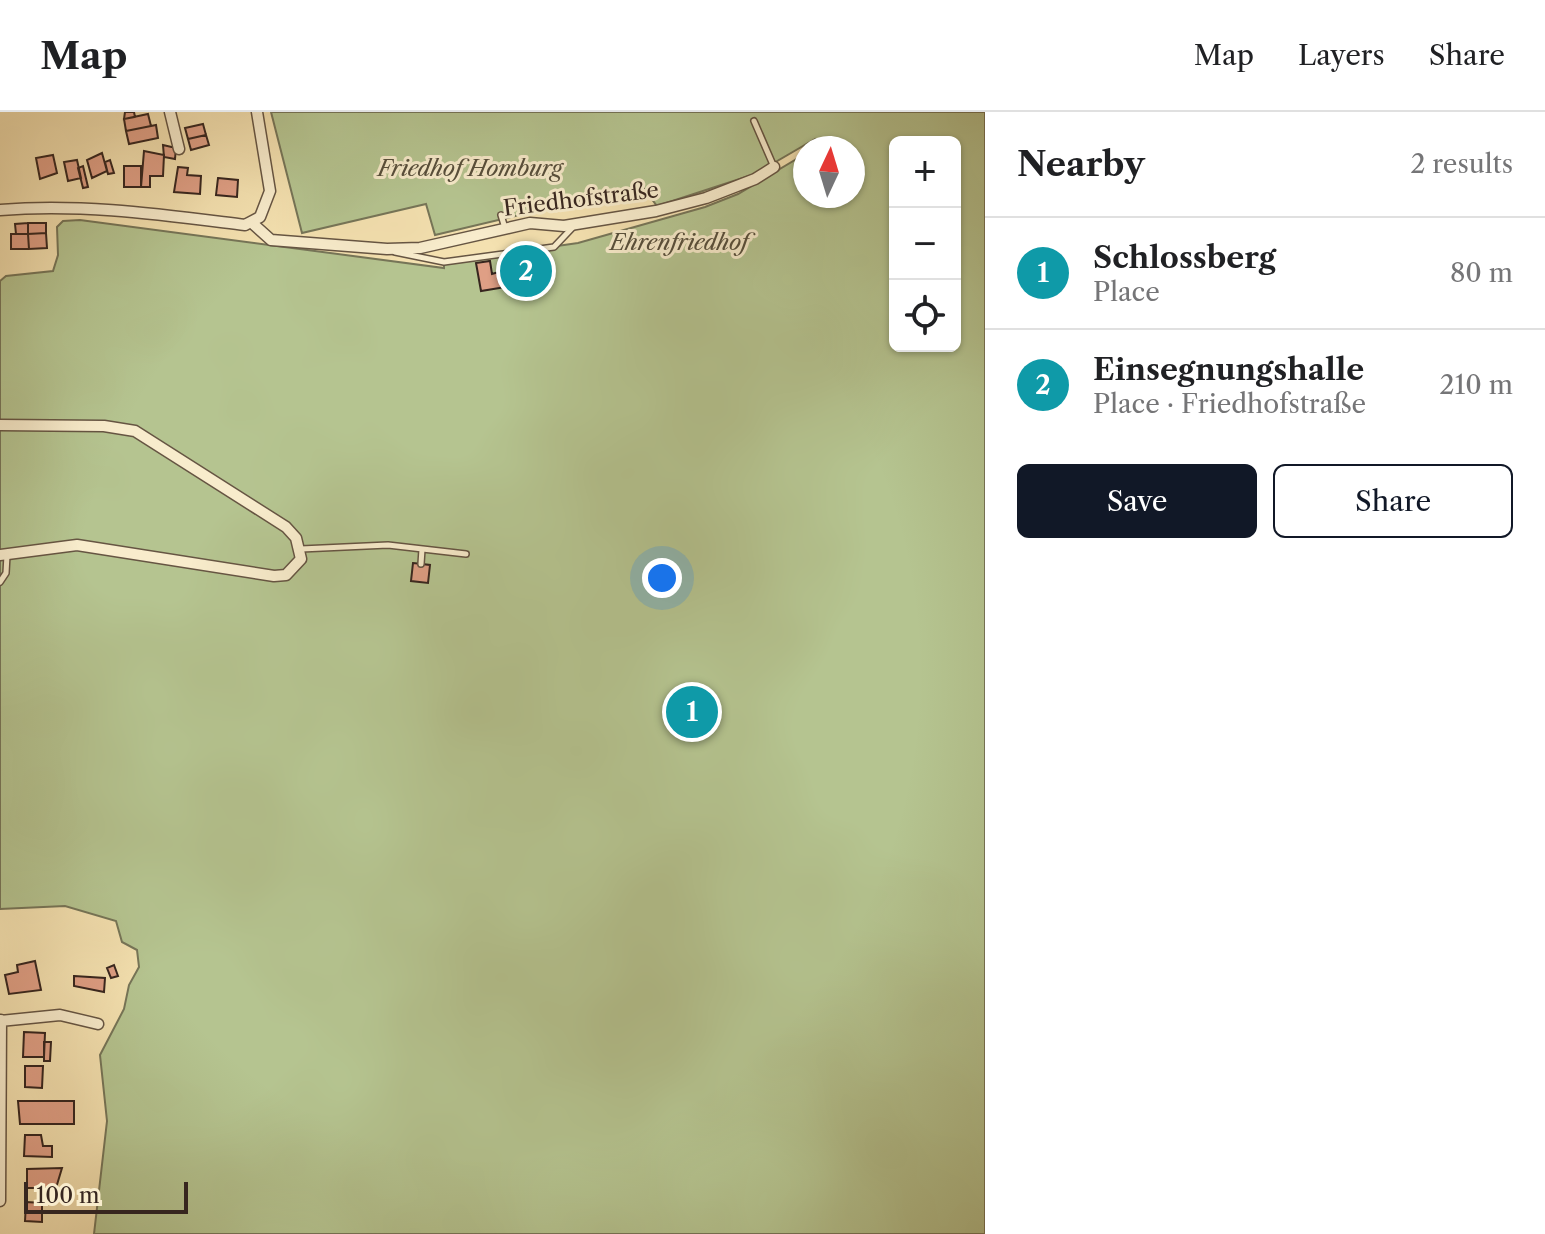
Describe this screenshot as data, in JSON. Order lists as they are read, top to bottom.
{
  "streets": {
    "street": ["Friedhofstraße"]
  },
  "parks": ["Friedhof Homburg", "Ehrenfriedhof"],
  "scale_bar": "100 m",
  "north": "top",
  "page": {
    "header": "Map",
    "nav": ["Map", "Layers", "Share"],
    "heading": ["Nearby", "2 results"],
    "map_buttons": ["+", "−"],
    "list": [
      {
        "mark": "1",
        "name": "Schlossberg",
        "note": "Place",
        "value": "80 m"
      },
      {
        "mark": "2",
        "name": "Einsegnungshalle",
        "note": "Place · Friedhofstraße",
        "value": "210 m"
      }
    ],
    "pins": ["2", "1"],
    "buttons": ["Save", "Share"],
    "scale": "100 m"
  }
}
